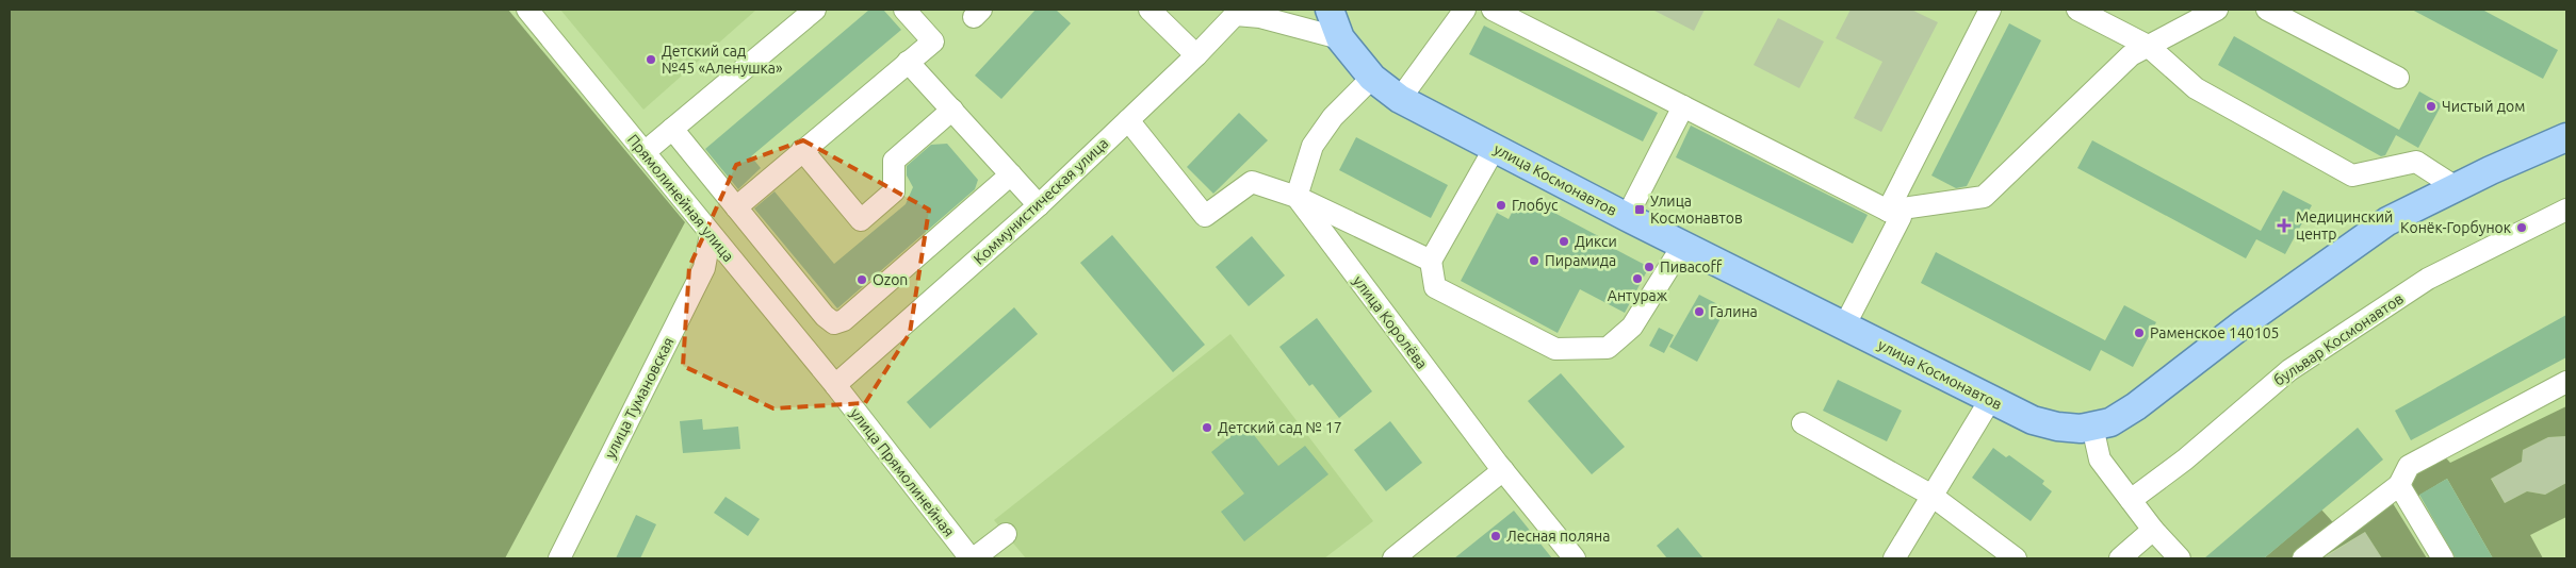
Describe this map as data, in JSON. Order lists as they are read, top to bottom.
{
  "streets": {
    "main road": ["улица Космонавтов"],
    "street": [
      "Прямолинейная улица",
      "Коммунистическая улица",
      "улица Королёва",
      "бульвар Космонавтов",
      "улица Тумановская",
      "улица Прямолинейная"
    ]
  },
  "crossings": [
    ["Прямолинейная улица", "Коммунистическая улица"],
    ["Прямолинейная улица", "улица Тумановская"],
    ["Прямолинейная улица", "улица Прямолинейная"],
    ["Коммунистическая улица", "улица Прямолинейная"]
  ],
  "places": {
    "other": [
      "Детский сад №45 «Аленушка»",
      "Чистый дом",
      "Глобус",
      "Конёк-Горбунок",
      "Дикси",
      "Пирамида",
      "Пивасоff",
      "Антураж",
      "Ozon",
      "Галина",
      "Раменское 140105",
      "Детский сад № 17",
      "Лесная поляна"
    ],
    "transit": ["Улица Космонавтов"],
    "health": ["Медицинский центр"]
  }
}
